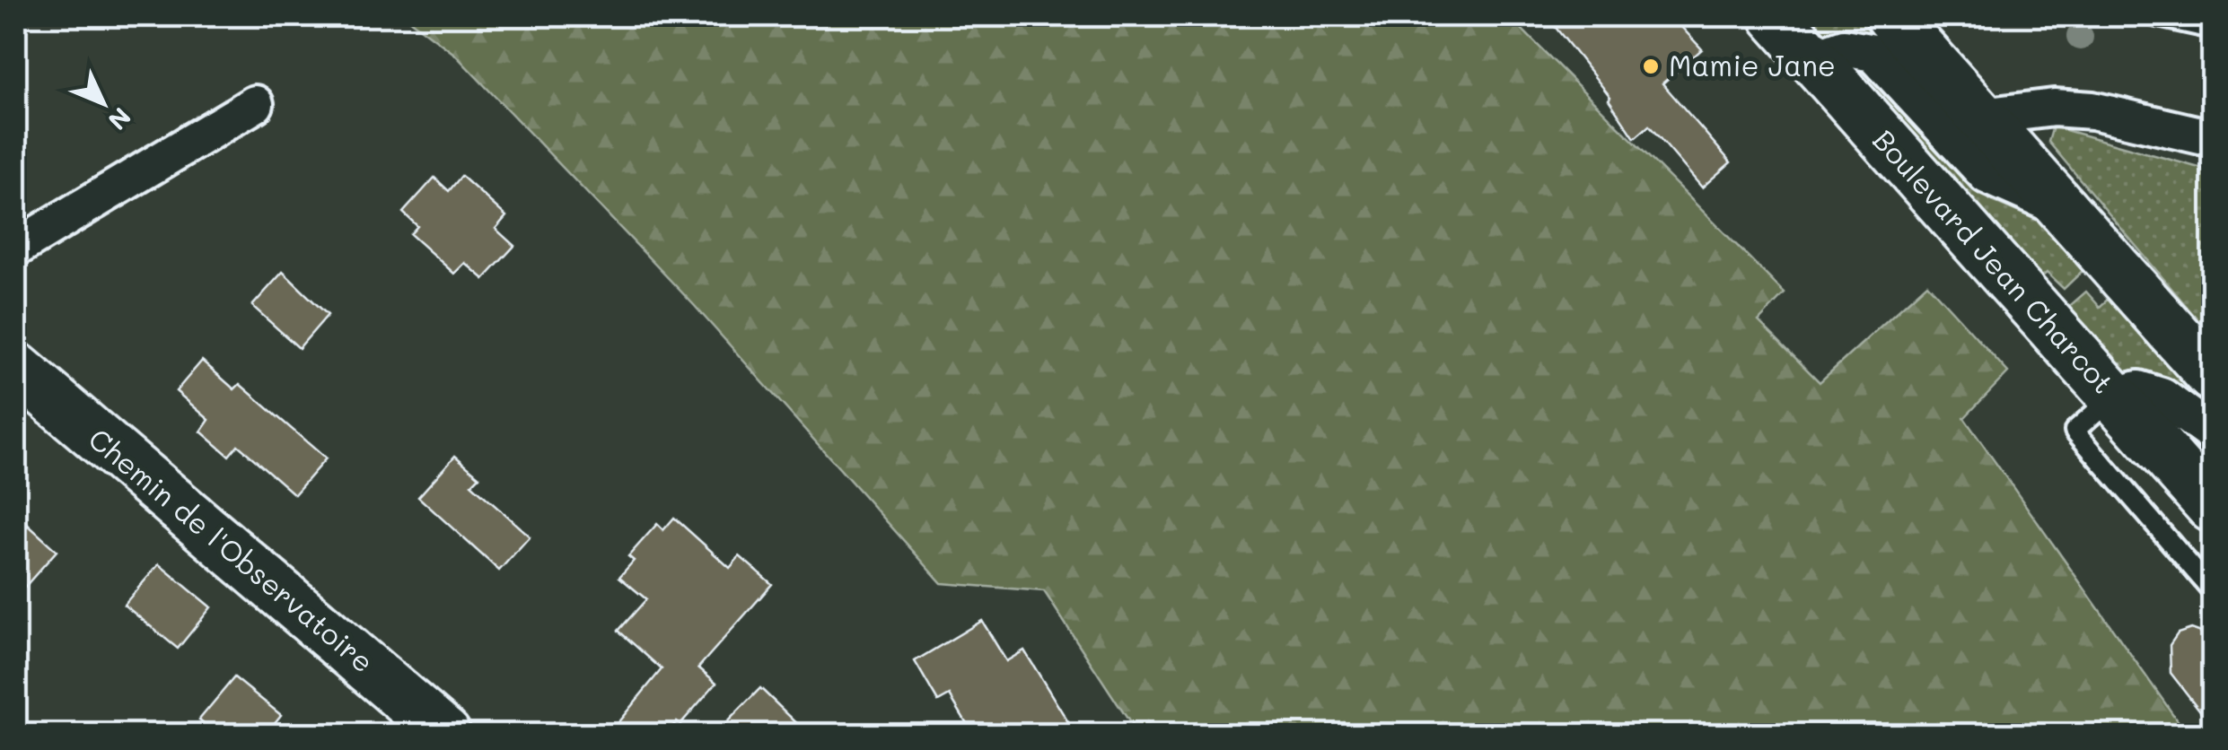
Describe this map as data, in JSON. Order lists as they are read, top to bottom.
{
  "streets": {
    "main road": ["Boulevard Jean Charcot", "Chemin de l'Observatoire"]
  },
  "places": ["Mamie Jane"],
  "north": "bottom right"
}
